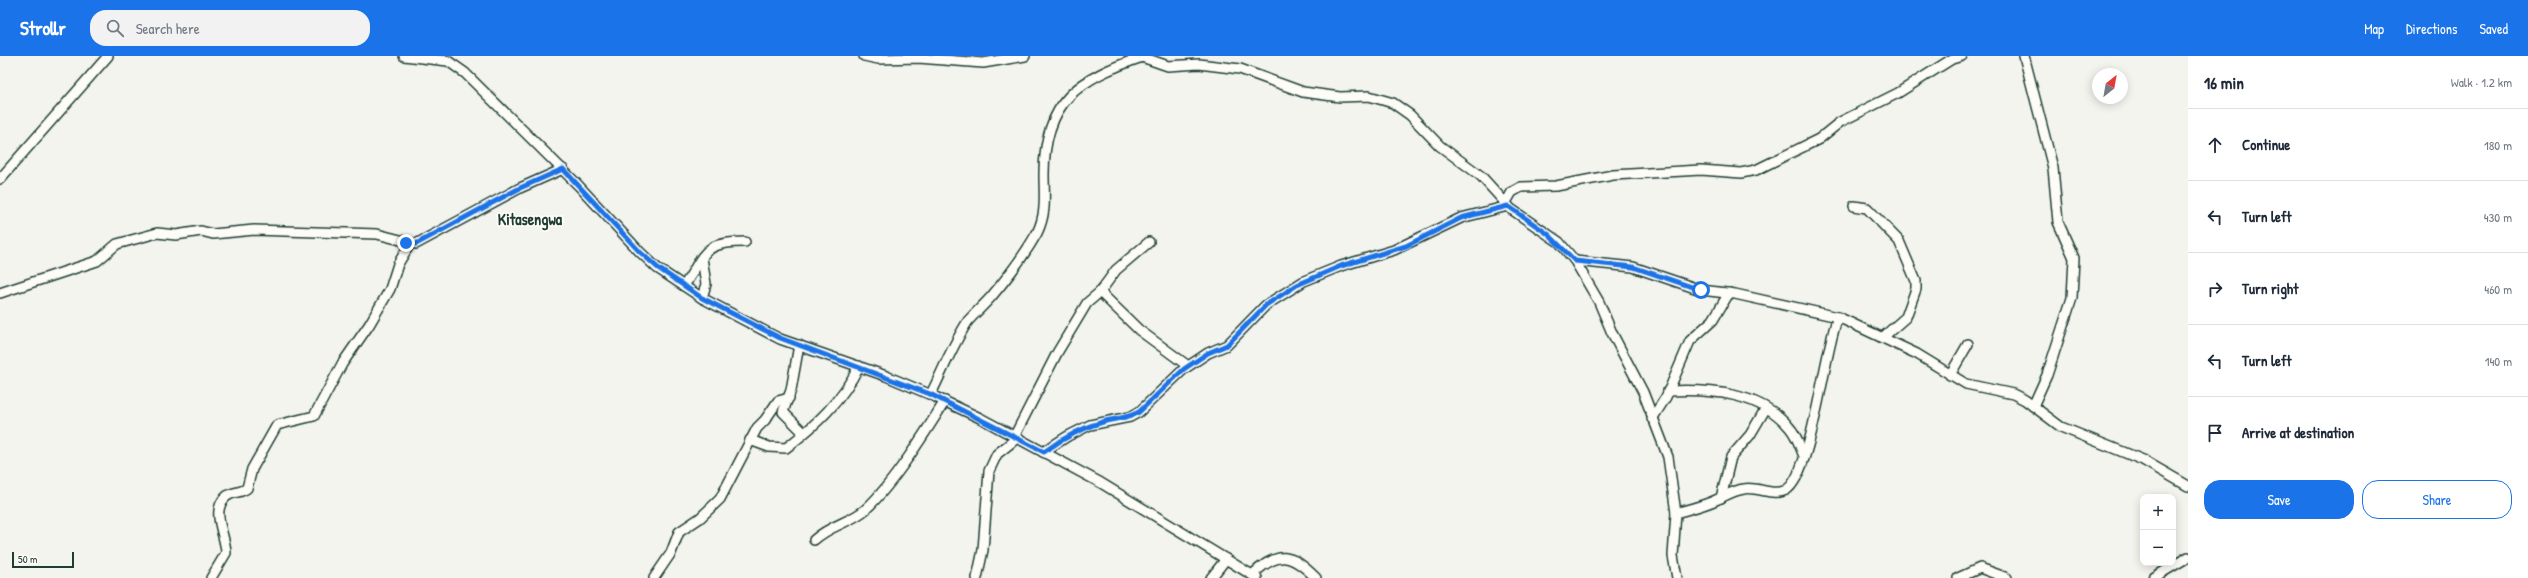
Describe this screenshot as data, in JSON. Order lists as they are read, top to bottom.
{
  "districts": ["Kitasengwa"],
  "scale_bar": "50 m",
  "north": "top right",
  "page": {
    "header": "Strollr",
    "search": "Search here",
    "nav": ["Map", "Directions", "Saved"],
    "heading": ["16 min", "Walk · 1.2 km"],
    "list": [
      ["Continue", "180 m"],
      ["Turn left", "430 m"],
      ["Turn right", "460 m"],
      ["Turn left", "140 m"],
      "Arrive at destination"
    ],
    "buttons": ["Save", "Share"],
    "map_buttons": ["+", "−"],
    "scale": "50 m"
  }
}
